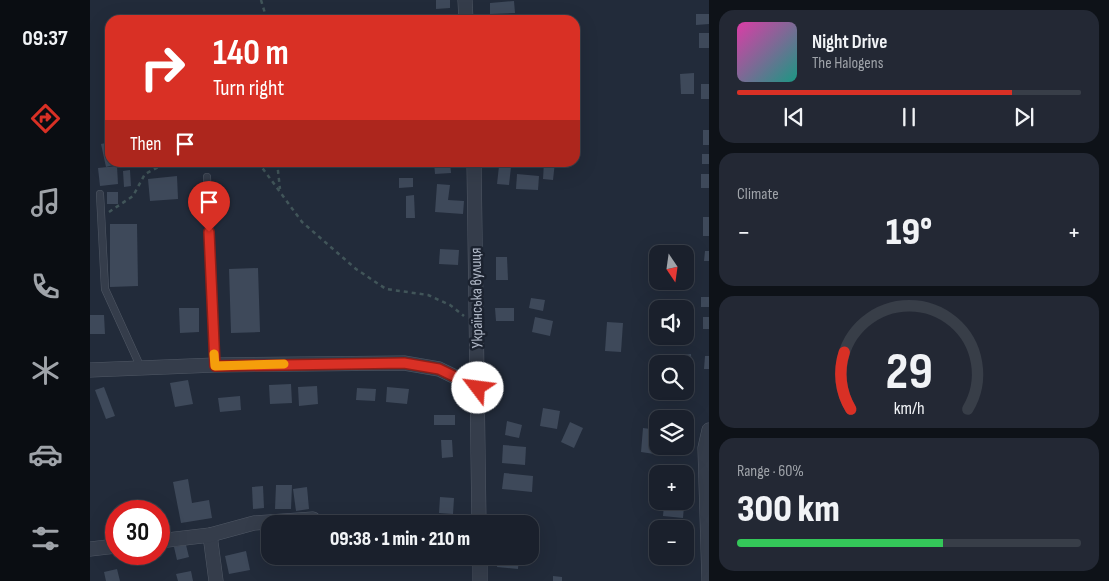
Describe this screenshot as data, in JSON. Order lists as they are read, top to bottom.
{
  "streets": {
    "street": ["Українська вулиця"]
  },
  "north": "bottom",
  "page": {
    "tabs": "09:37",
    "turn": ["140 m", "Turn right"],
    "song": ["Night Drive", "The Halogens"],
    "then": "Then",
    "tile": [
      "Climate",
      ["Range · 60%", "300 km"]
    ],
    "heat": ["−", "19°", "+"],
    "map_buttons": ["+", "−"],
    "limit": "30",
    "trip": "09:38 · 1 min · 210 m",
    "gauge": ["29", "km/h"]
  }
}
